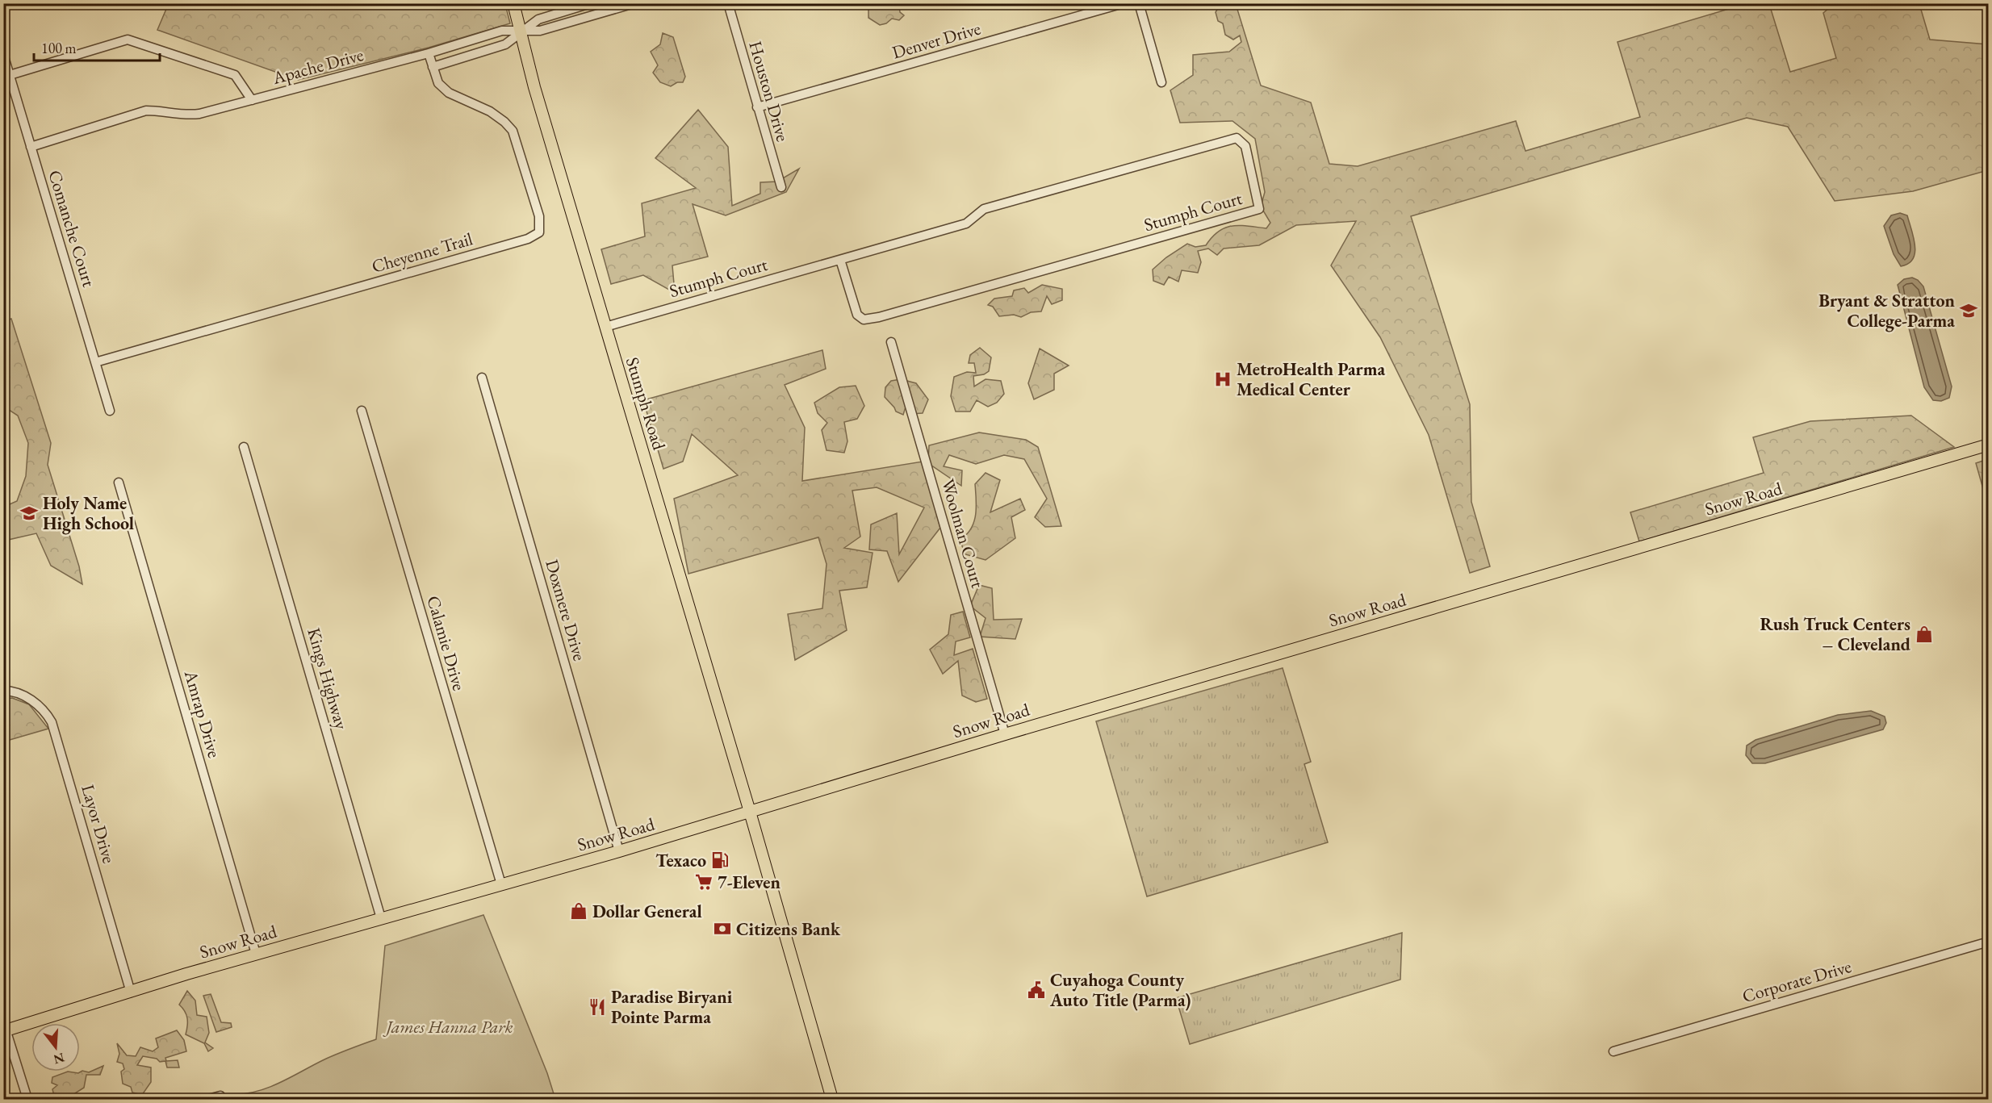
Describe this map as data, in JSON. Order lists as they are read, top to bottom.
{
  "streets": {
    "main road": ["Stumph Road", "Snow Road"],
    "street": [
      "Denver Drive",
      "Apache Drive",
      "Houston Drive",
      "Stumph Court",
      "Comanche Court",
      "Cheyenne Trail",
      "Woolman Court",
      "Doxmere Drive",
      "Calamie Drive",
      "Kings Highway",
      "Amrap Drive",
      "Layor Drive",
      "Corporate Drive"
    ]
  },
  "crossings": [
    ["Denver Drive", "Houston Drive"],
    ["Apache Drive", "Comanche Court"],
    ["Apache Drive", "Cheyenne Trail"],
    ["Apache Drive", "Stumph Road"],
    ["Stumph Court", "Stumph Road"],
    ["Comanche Court", "Cheyenne Trail"],
    ["Stumph Road", "Snow Road"],
    ["Snow Road", "Woolman Court"],
    ["Snow Road", "Doxmere Drive"],
    ["Snow Road", "Calamie Drive"],
    ["Snow Road", "Kings Highway"],
    ["Snow Road", "Amrap Drive"],
    ["Snow Road", "Layor Drive"]
  ],
  "parks": ["James Hanna Park"],
  "places": {
    "school or university": ["Bryant & Stratton College-Parma", "Holy Name High School"],
    "hospital": ["MetroHealth Parma Medical Center"],
    "shop": ["Rush Truck Centers – Cleveland", "Dollar General"],
    "fuel station": ["Texaco"],
    "supermarket": ["7-Eleven"],
    "bank": ["Citizens Bank"],
    "public building": ["Cuyahoga County Auto Title (Parma)"],
    "restaurant": ["Paradise Biryani Pointe Parma"]
  },
  "scale_bar": "100 m",
  "north": "bottom"
}
